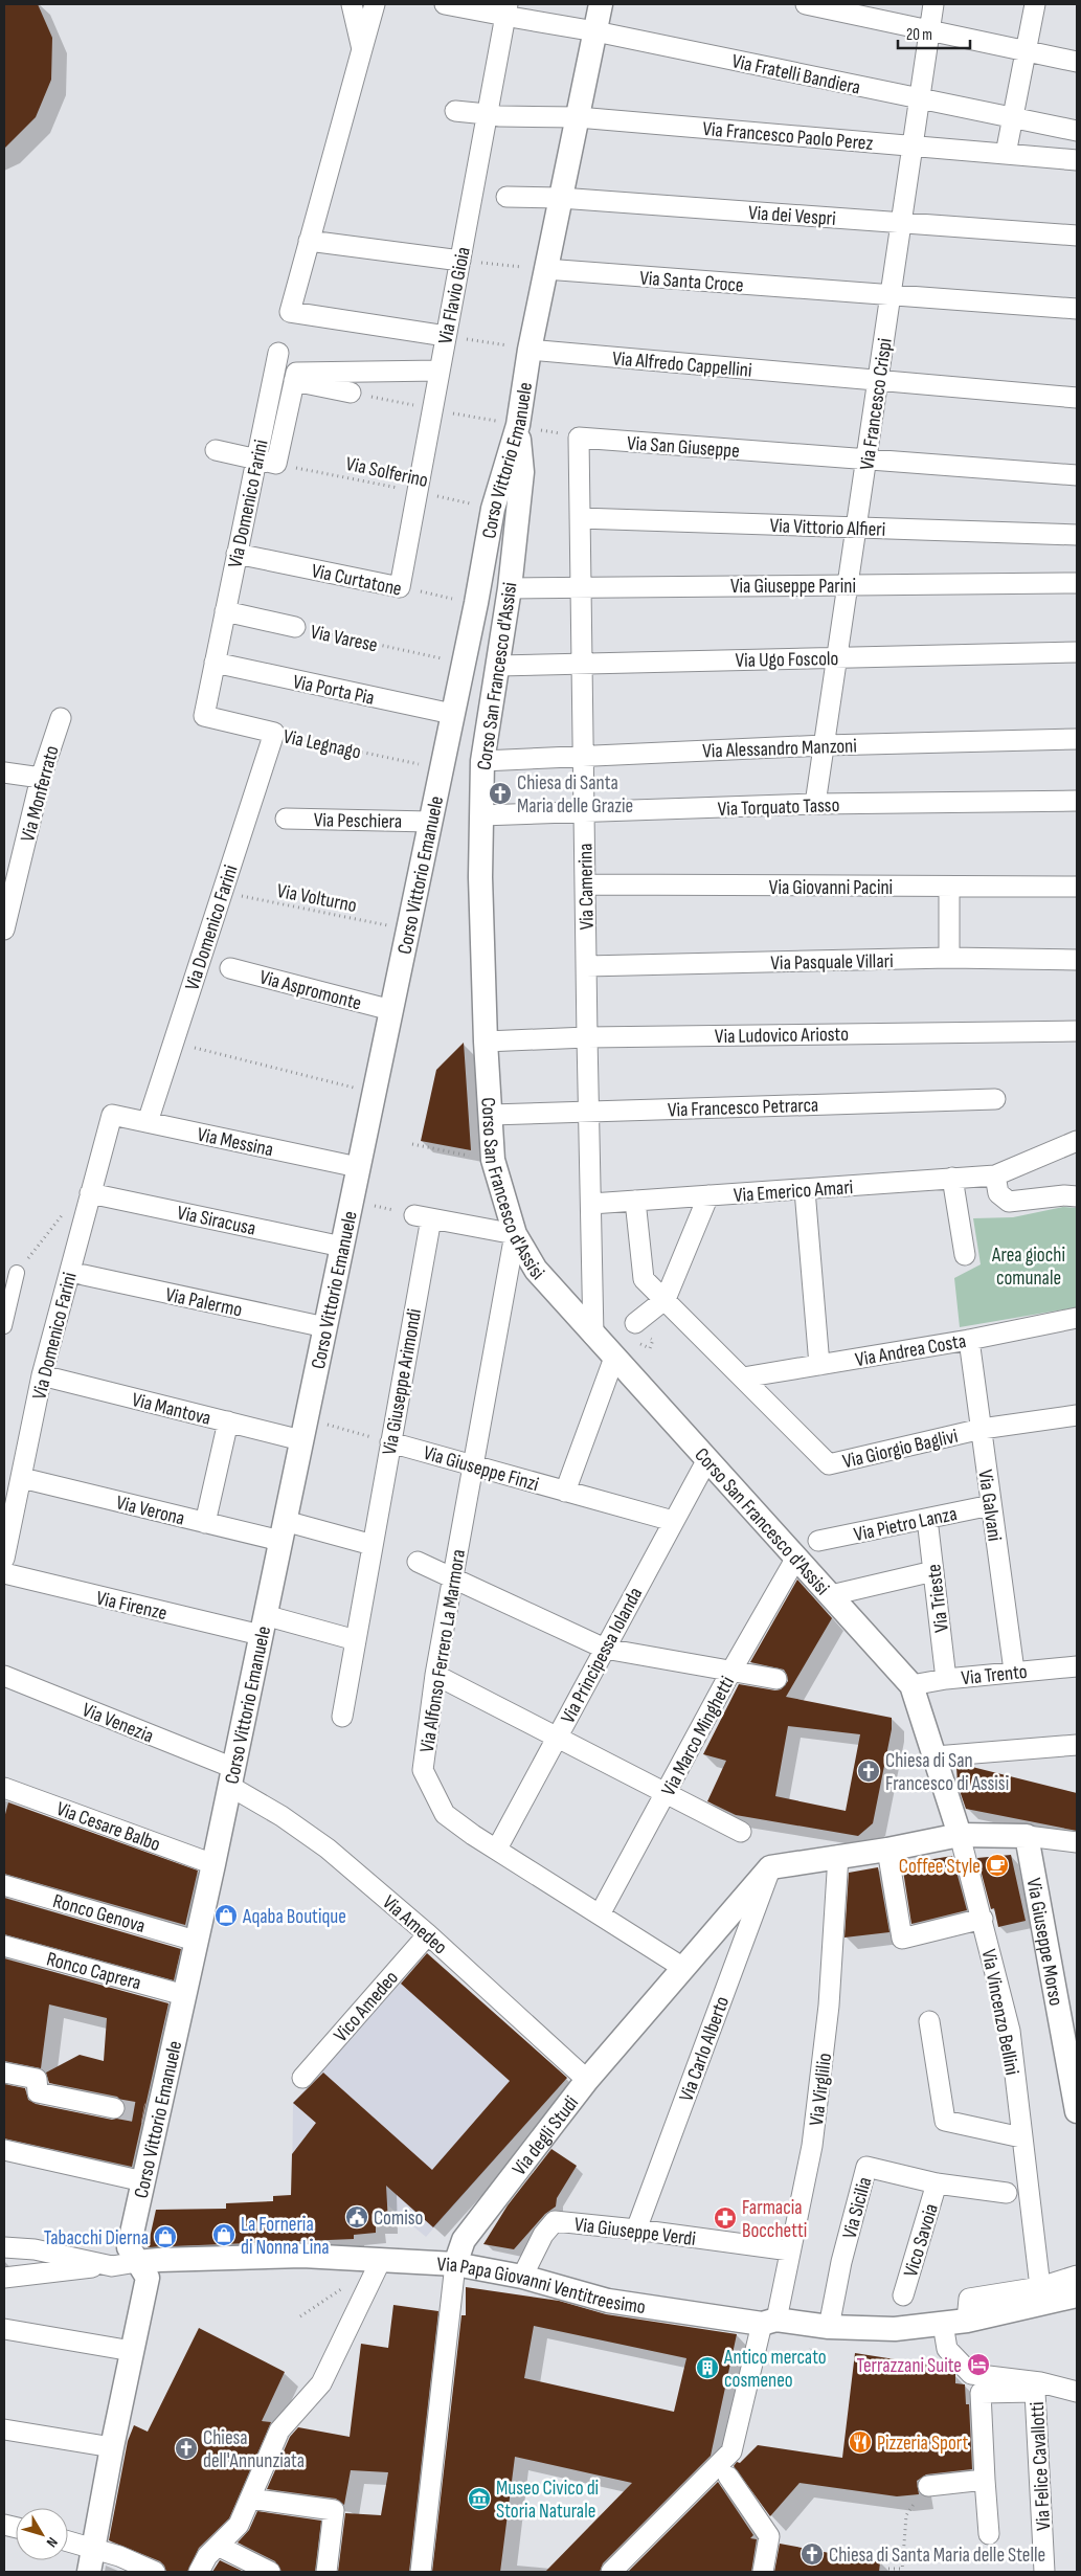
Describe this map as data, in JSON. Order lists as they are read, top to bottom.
{
  "streets": {
    "street": [
      "Via Fratelli Bandiera",
      "Via Francesco Paolo Perez",
      "Via dei Vespri",
      "Via Santa Croce",
      "Via Flavio Gioia",
      "Via Alfredo Cappellini",
      "Via Francesco Crispi",
      "Via San Giuseppe",
      "Corso Vittorio Emanuele",
      "Via Domenico Farini",
      "Via Vittorio Alfieri",
      "Via Curtatone",
      "Via Giuseppe Parini",
      "Via Varese",
      "Via Ugo Foscolo",
      "Corso San Francesco d'Assisi",
      "Via Porta Pia",
      "Via Legnago",
      "Via Alessandro Manzoni",
      "Via Monferrato",
      "Via Torquato Tasso",
      "Via Peschiera",
      "Via Camerina",
      "Via Giovanni Pacini",
      "Via Pasquale Villari",
      "Via Aspromonte",
      "Via Ludovico Ariosto",
      "Via Francesco Petrarca",
      "Via Messina",
      "Via Emerico Amari",
      "Via Siracusa",
      "Via Palermo",
      "Via Andrea Costa",
      "Via Giuseppe Arimondi",
      "Via Mantova",
      "Via Giorgio Baglivi",
      "Via Giuseppe Finzi",
      "Via Galvani",
      "Via Verona",
      "Via Pietro Lanza",
      "Via Trieste",
      "Via Firenze",
      "Via Alfonso Ferrero La Marmora",
      "Via Principessa Iolanda",
      "Via Trento",
      "Via Venezia",
      "Via Marco Minghetti",
      "Via Cesare Balbo",
      "Ronco Genova",
      "Via Amedeo",
      "Via Giuseppe Morso",
      "Ronco Caprera",
      "Vico Amedeo",
      "Via Vincenzo Bellini",
      "Via Carlo Alberto",
      "Via Virglilio",
      "Via degli Studi",
      "Via Sicilia",
      "Via Giuseppe Verdi",
      "Vico Savoia",
      "Via Papa Giovanni Ventitreesimo",
      "Via Felice Cavallotti"
    ],
    "path": ["Via Solferino", "Via Volturno"]
  },
  "crossings": [
    ["Via Fratelli Bandiera", "Via Flavio Gioia"],
    ["Via Fratelli Bandiera", "Via Francesco Crispi"],
    ["Via Fratelli Bandiera", "Corso Vittorio Emanuele"],
    ["Via Francesco Paolo Perez", "Via Flavio Gioia"],
    ["Via Francesco Paolo Perez", "Via Francesco Crispi"],
    ["Via Francesco Paolo Perez", "Corso Vittorio Emanuele"],
    ["Via dei Vespri", "Via Francesco Crispi"],
    ["Via dei Vespri", "Corso Vittorio Emanuele"],
    ["Via Santa Croce", "Via Francesco Crispi"],
    ["Via Santa Croce", "Corso Vittorio Emanuele"],
    ["Via Flavio Gioia", "Via Solferino"],
    ["Via Flavio Gioia", "Via Curtatone"],
    ["Via Alfredo Cappellini", "Via Francesco Crispi"],
    ["Via Alfredo Cappellini", "Corso Vittorio Emanuele"],
    ["Via Francesco Crispi", "Via San Giuseppe"],
    ["Via Francesco Crispi", "Via Vittorio Alfieri"],
    ["Via Francesco Crispi", "Via Giuseppe Parini"],
    ["Via Francesco Crispi", "Via Ugo Foscolo"],
    ["Via Francesco Crispi", "Via Alessandro Manzoni"],
    ["Via Francesco Crispi", "Via Torquato Tasso"],
    ["Via San Giuseppe", "Via Camerina"],
    ["Corso Vittorio Emanuele", "Via Solferino"],
    ["Corso Vittorio Emanuele", "Via Curtatone"],
    ["Corso Vittorio Emanuele", "Via Varese"],
    ["Corso Vittorio Emanuele", "Corso San Francesco d'Assisi"],
    ["Corso Vittorio Emanuele", "Via Porta Pia"],
    ["Corso Vittorio Emanuele", "Via Legnago"],
    ["Corso Vittorio Emanuele", "Via Peschiera"],
    ["Corso Vittorio Emanuele", "Via Volturno"],
    ["Corso Vittorio Emanuele", "Via Aspromonte"],
    ["Corso Vittorio Emanuele", "Via Messina"],
    ["Corso Vittorio Emanuele", "Via Siracusa"],
    ["Corso Vittorio Emanuele", "Via Palermo"],
    ["Corso Vittorio Emanuele", "Via Mantova"],
    ["Corso Vittorio Emanuele", "Via Verona"],
    ["Corso Vittorio Emanuele", "Via Firenze"],
    ["Corso Vittorio Emanuele", "Via Venezia"],
    ["Corso Vittorio Emanuele", "Via Cesare Balbo"],
    ["Corso Vittorio Emanuele", "Ronco Genova"],
    ["Corso Vittorio Emanuele", "Via Amedeo"],
    ["Corso Vittorio Emanuele", "Ronco Caprera"],
    ["Corso Vittorio Emanuele", "Via Papa Giovanni Ventitreesimo"],
    ["Via Domenico Farini", "Via Curtatone"],
    ["Via Domenico Farini", "Via Varese"],
    ["Via Domenico Farini", "Via Porta Pia"],
    ["Via Domenico Farini", "Via Legnago"],
    ["Via Domenico Farini", "Via Volturno"],
    ["Via Domenico Farini", "Via Messina"],
    ["Via Domenico Farini", "Via Siracusa"],
    ["Via Domenico Farini", "Via Mantova"],
    ["Via Domenico Farini", "Via Verona"],
    ["Via Vittorio Alfieri", "Via Camerina"],
    ["Via Giuseppe Parini", "Corso San Francesco d'Assisi"],
    ["Via Giuseppe Parini", "Via Camerina"],
    ["Via Ugo Foscolo", "Corso San Francesco d'Assisi"],
    ["Via Ugo Foscolo", "Via Camerina"],
    ["Corso San Francesco d'Assisi", "Via Alessandro Manzoni"],
    ["Corso San Francesco d'Assisi", "Via Torquato Tasso"],
    ["Corso San Francesco d'Assisi", "Via Camerina"],
    ["Corso San Francesco d'Assisi", "Via Ludovico Ariosto"],
    ["Corso San Francesco d'Assisi", "Via Francesco Petrarca"],
    ["Corso San Francesco d'Assisi", "Via Giuseppe Finzi"],
    ["Corso San Francesco d'Assisi", "Via Alfonso Ferrero La Marmora"],
    ["Corso San Francesco d'Assisi", "Via Principessa Iolanda"],
    ["Corso San Francesco d'Assisi", "Via Trento"],
    ["Corso San Francesco d'Assisi", "Via Marco Minghetti"],
    ["Corso San Francesco d'Assisi", "Via Vincenzo Bellini"],
    ["Via Alessandro Manzoni", "Via Camerina"],
    ["Via Torquato Tasso", "Via Camerina"],
    ["Via Camerina", "Via Giovanni Pacini"],
    ["Via Camerina", "Via Pasquale Villari"],
    ["Via Camerina", "Via Ludovico Ariosto"],
    ["Via Camerina", "Via Francesco Petrarca"],
    ["Via Camerina", "Via Emerico Amari"],
    ["Via Emerico Amari", "Via Giorgio Baglivi"],
    ["Via Andrea Costa", "Via Giorgio Baglivi"],
    ["Via Andrea Costa", "Via Galvani"],
    ["Via Giuseppe Arimondi", "Via Giuseppe Finzi"],
    ["Via Giorgio Baglivi", "Via Galvani"],
    ["Via Giuseppe Finzi", "Via Alfonso Ferrero La Marmora"],
    ["Via Giuseppe Finzi", "Via Principessa Iolanda"],
    ["Via Galvani", "Via Pietro Lanza"],
    ["Via Galvani", "Via Trento"],
    ["Via Pietro Lanza", "Via Trieste"],
    ["Via Trieste", "Via Trento"],
    ["Via Alfonso Ferrero La Marmora", "Via Principessa Iolanda"],
    ["Via Alfonso Ferrero La Marmora", "Via Marco Minghetti"],
    ["Via Alfonso Ferrero La Marmora", "Via degli Studi"],
    ["Via Venezia", "Via Amedeo"],
    ["Via Amedeo", "Vico Amedeo"],
    ["Via Amedeo", "Via degli Studi"],
    ["Via Carlo Alberto", "Via degli Studi"],
    ["Via Carlo Alberto", "Via Giuseppe Verdi"],
    ["Via Virglilio", "Via Giuseppe Verdi"],
    ["Via Virglilio", "Via Papa Giovanni Ventitreesimo"],
    ["Via degli Studi", "Via Papa Giovanni Ventitreesimo"],
    ["Via Sicilia", "Vico Savoia"],
    ["Via Sicilia", "Via Papa Giovanni Ventitreesimo"],
    ["Via Giuseppe Verdi", "Via Papa Giovanni Ventitreesimo"]
  ],
  "parks": ["Area giochi comunale"],
  "places": {
    "church": [
      "Chiesa di Santa Maria delle Grazie",
      "Chiesa di San Francesco di Assisi",
      "Chiesa dell'Annunziata",
      "Chiesa di Santa Maria delle Stelle"
    ],
    "cafe": ["Coffee Style"],
    "shop": ["Aqaba Boutique", "La Forneria di Nonna Lina", "Tabacchi Dierna"],
    "public building": ["Comiso"],
    "pharmacy": ["Farmacia Bocchetti"],
    "hotel": ["Terrazzani Suite"],
    "building": ["Antico mercato cosmeneo"],
    "restaurant": ["Pizzeria Sport"],
    "museum": ["Museo Civico di Storia Naturale"]
  },
  "scale_bar": "20 m",
  "north": "bottom right"
}
